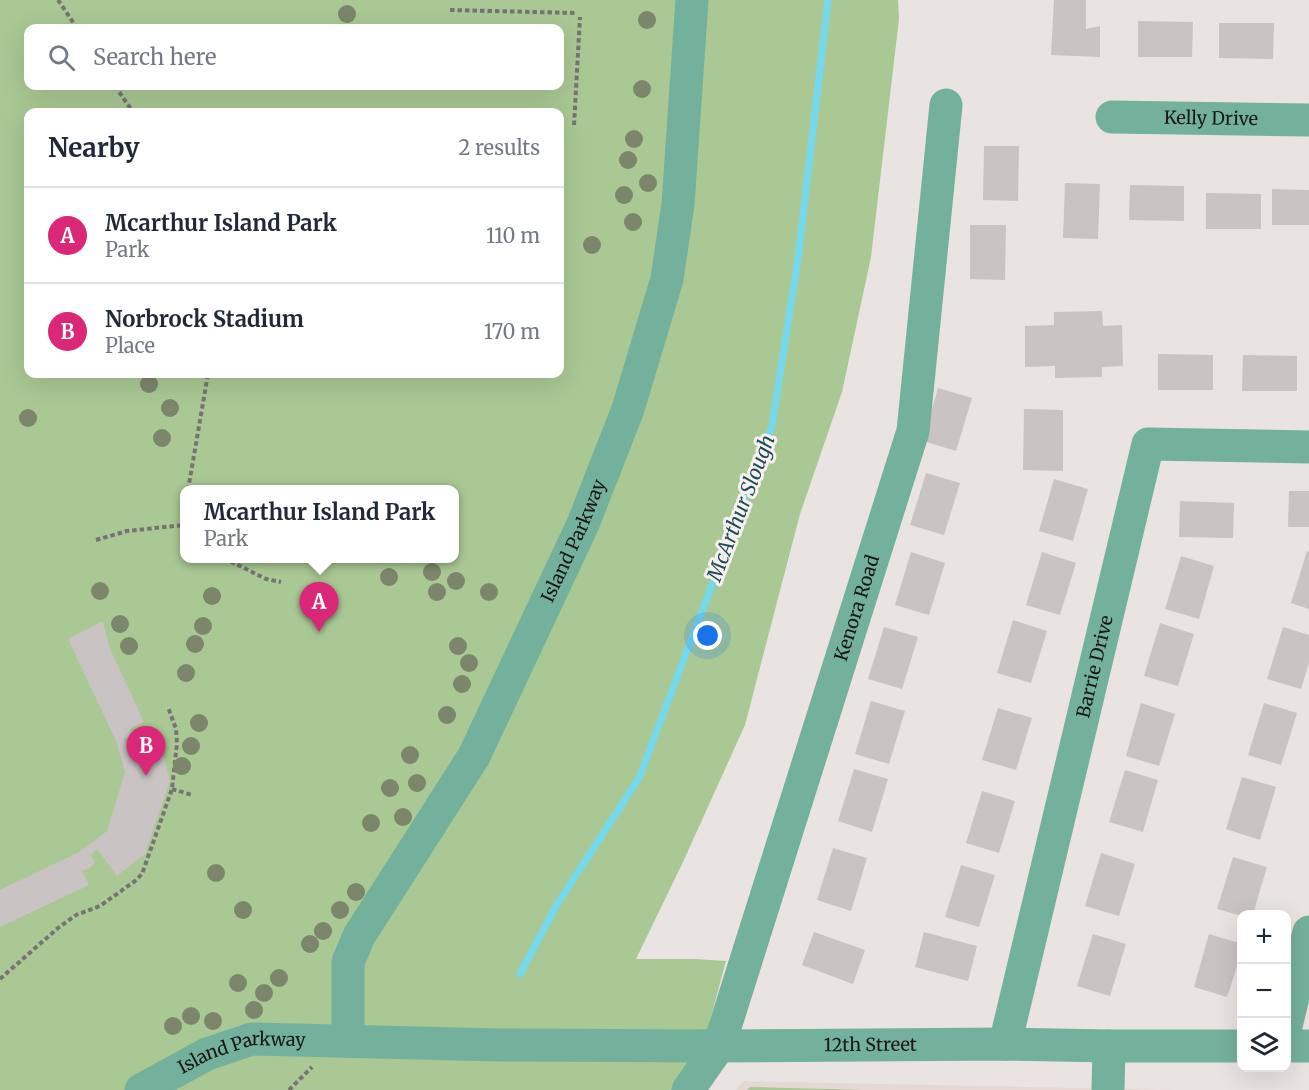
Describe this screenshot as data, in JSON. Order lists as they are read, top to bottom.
{
  "streets": {
    "street": [
      "Kelly Drive",
      "Island Parkway",
      "Kenora Road",
      "Barrie Drive",
      "12th Street"
    ]
  },
  "crossings": [
    ["Island Parkway", "12th Street"],
    ["Kenora Road", "12th Street"],
    ["Barrie Drive", "12th Street"]
  ],
  "water": ["McArthur Slough"],
  "page": {
    "search": "Search here",
    "heading": ["Nearby", "2 results"],
    "list": [
      {
        "mark": "A",
        "name": "Mcarthur Island Park",
        "note": "Park",
        "value": "110 m"
      },
      {
        "mark": "B",
        "name": "Norbrock Stadium",
        "note": "Place",
        "value": "170 m"
      }
    ],
    "popup": ["Mcarthur Island Park", "Park"],
    "pins": ["A", "B"],
    "map_buttons": ["+", "−"]
  }
}
